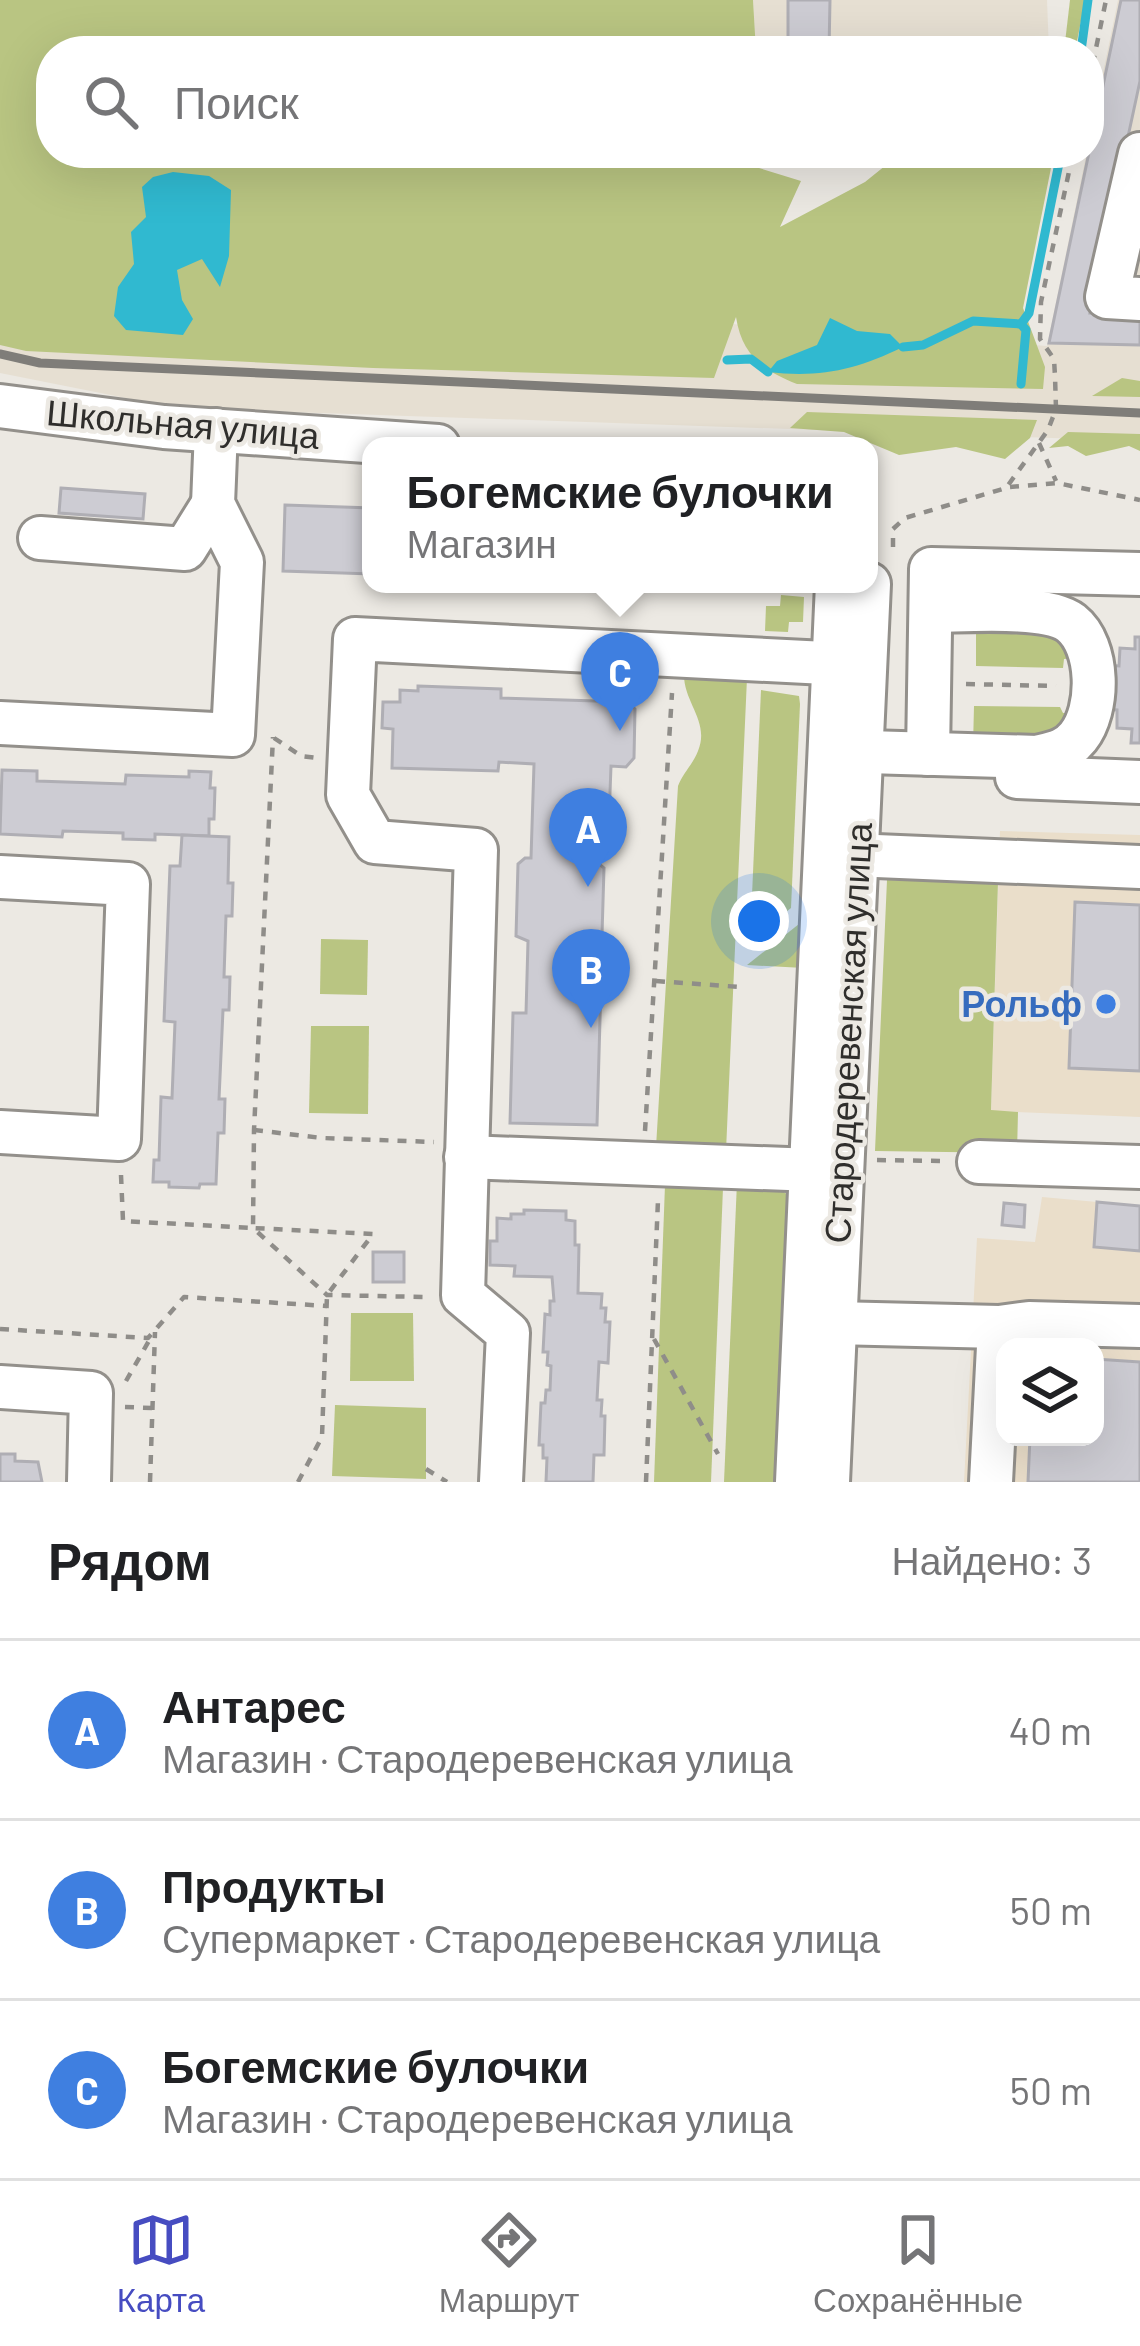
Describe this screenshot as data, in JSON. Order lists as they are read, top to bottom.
{
  "streets": {
    "street": ["Школьная улица", "Стародеревенская улица"]
  },
  "places": ["Рольф"],
  "page": {
    "search": "Поиск",
    "popup": ["Богемские булочки", "Магазин"],
    "pins": ["C", "A", "B"],
    "heading": ["Рядом", "Найдено: 3"],
    "list": [
      {
        "mark": "A",
        "name": "Антарес",
        "note": "Магазин · Стародеревенская улица",
        "value": "40 m"
      },
      {
        "mark": "B",
        "name": "Продукты",
        "note": "Супермаркет · Стародеревенская улица",
        "value": "50 m"
      },
      {
        "mark": "C",
        "name": "Богемские булочки",
        "note": "Магазин · Стародеревенская улица",
        "value": "50 m"
      }
    ],
    "nav": ["Карта", "Маршрут", "Сохранённые"]
  }
}
